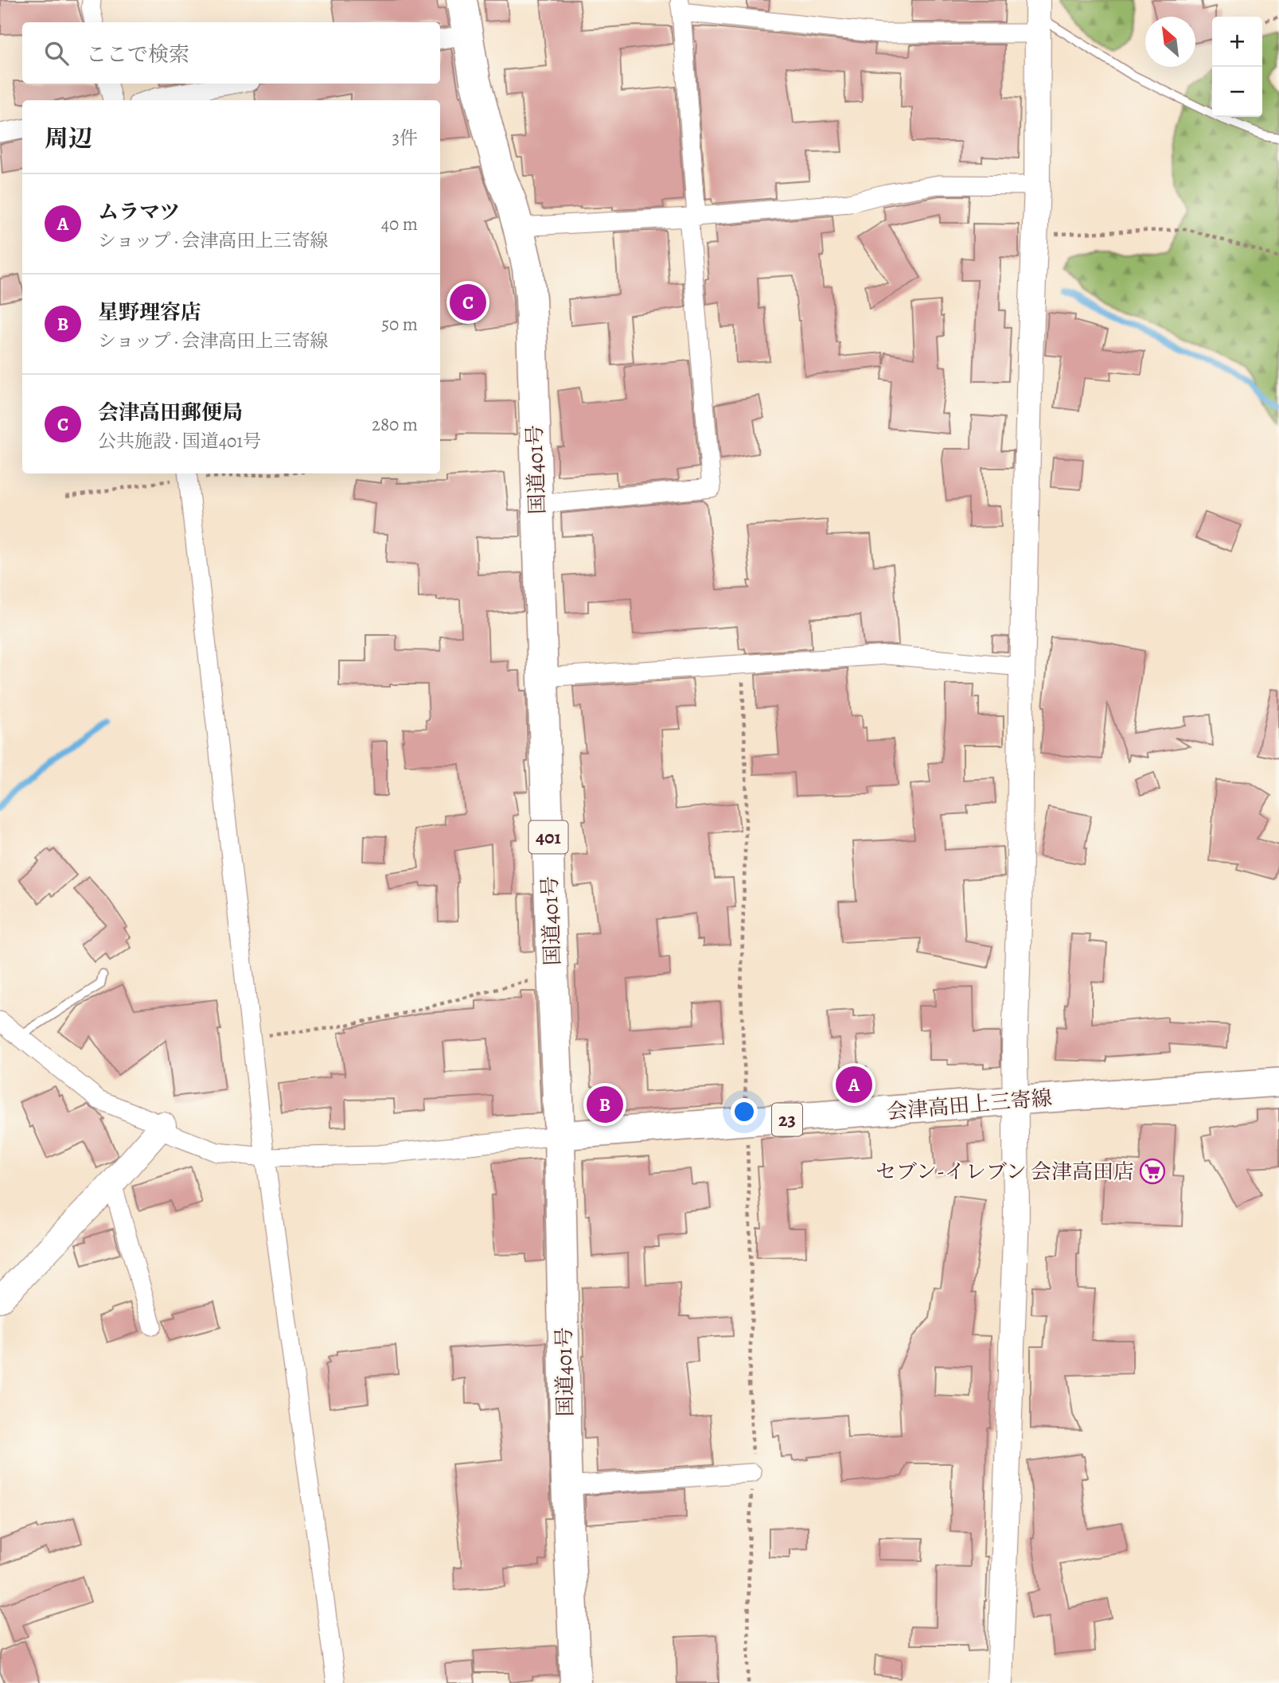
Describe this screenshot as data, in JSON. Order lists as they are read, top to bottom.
{
  "streets": {
    "highway": ["国道401号", "401"],
    "main road": ["会津高田上三寄線", "23"]
  },
  "crossings": [
    ["国道401号", "会津高田上三寄線"]
  ],
  "places": {
    "supermarket": ["セブン-イレブン 会津高田店"]
  },
  "north": "top left",
  "page": {
    "map_buttons": ["+", "−"],
    "search": "ここで検索",
    "heading": ["周辺", "3件"],
    "list": [
      {
        "mark": "A",
        "name": "ムラマツ",
        "note": "ショップ · 会津高田上三寄線",
        "value": "40 m"
      },
      {
        "mark": "B",
        "name": "星野理容店",
        "note": "ショップ · 会津高田上三寄線",
        "value": "50 m"
      },
      {
        "mark": "C",
        "name": "会津高田郵便局",
        "note": "公共施設 · 国道401号",
        "value": "280 m"
      }
    ],
    "pins": ["C", "A", "B"]
  }
}
